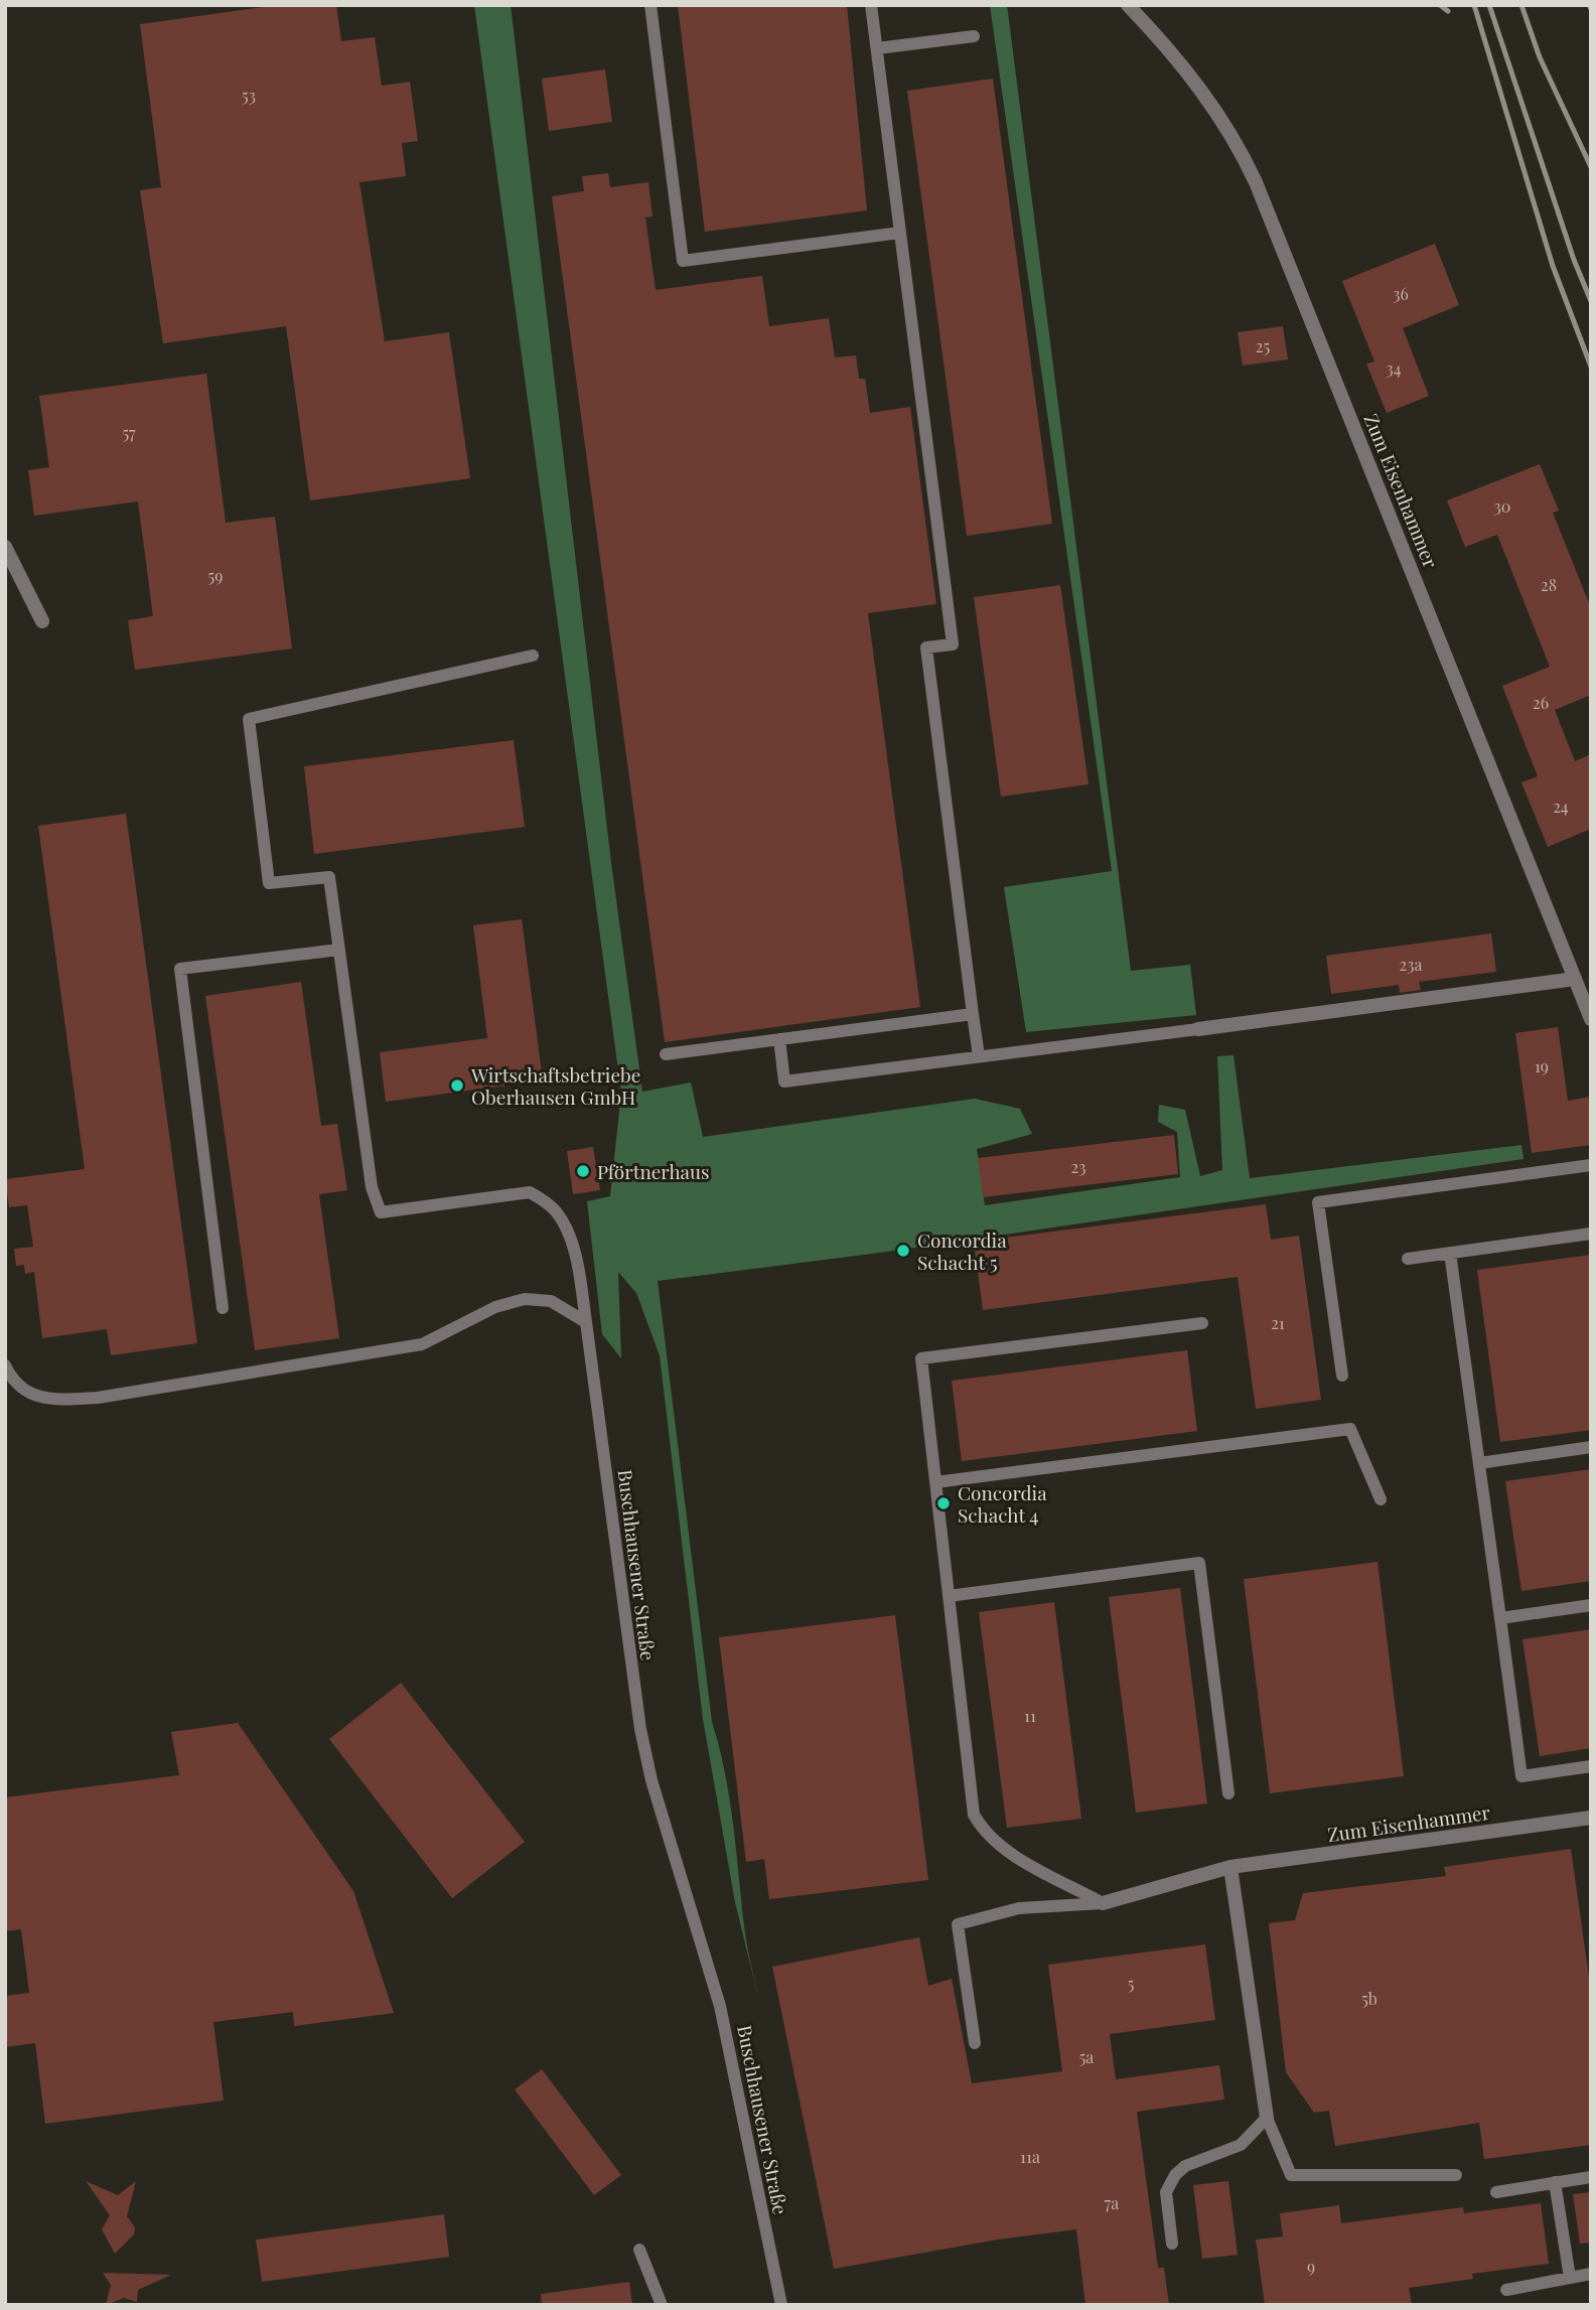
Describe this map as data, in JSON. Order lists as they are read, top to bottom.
{
  "streets": {
    "street": ["Zum Eisenhammer"],
    "lane": ["Buschhausener Straße"]
  },
  "places": [
    "Wirtschaftsbetriebe Oberhausen GmbH",
    "Pförtnerhaus",
    "Concordia Schacht 5",
    "Concordia Schacht 4"
  ],
  "house_numbers": [
    "53",
    "36",
    "25",
    "34",
    "57",
    "30",
    "59",
    "28",
    "26",
    "24",
    "23a",
    "19",
    "23",
    "21",
    "11",
    "5",
    "5b",
    "5a",
    "11a",
    "7a",
    "9"
  ]
}
